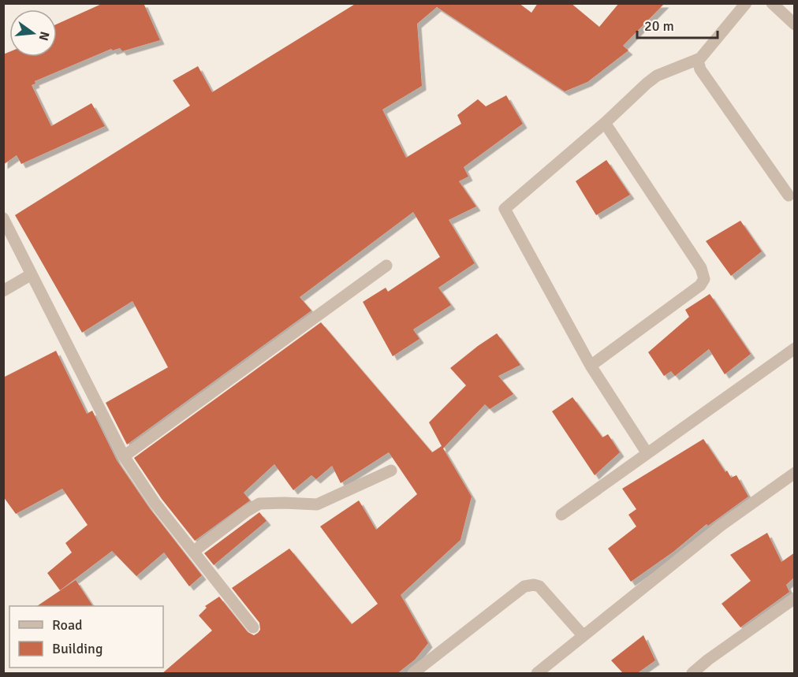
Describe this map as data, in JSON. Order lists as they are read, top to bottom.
{
  "legend": ["Road", "Building"],
  "scale_bar": "20 m",
  "north": "right"
}
